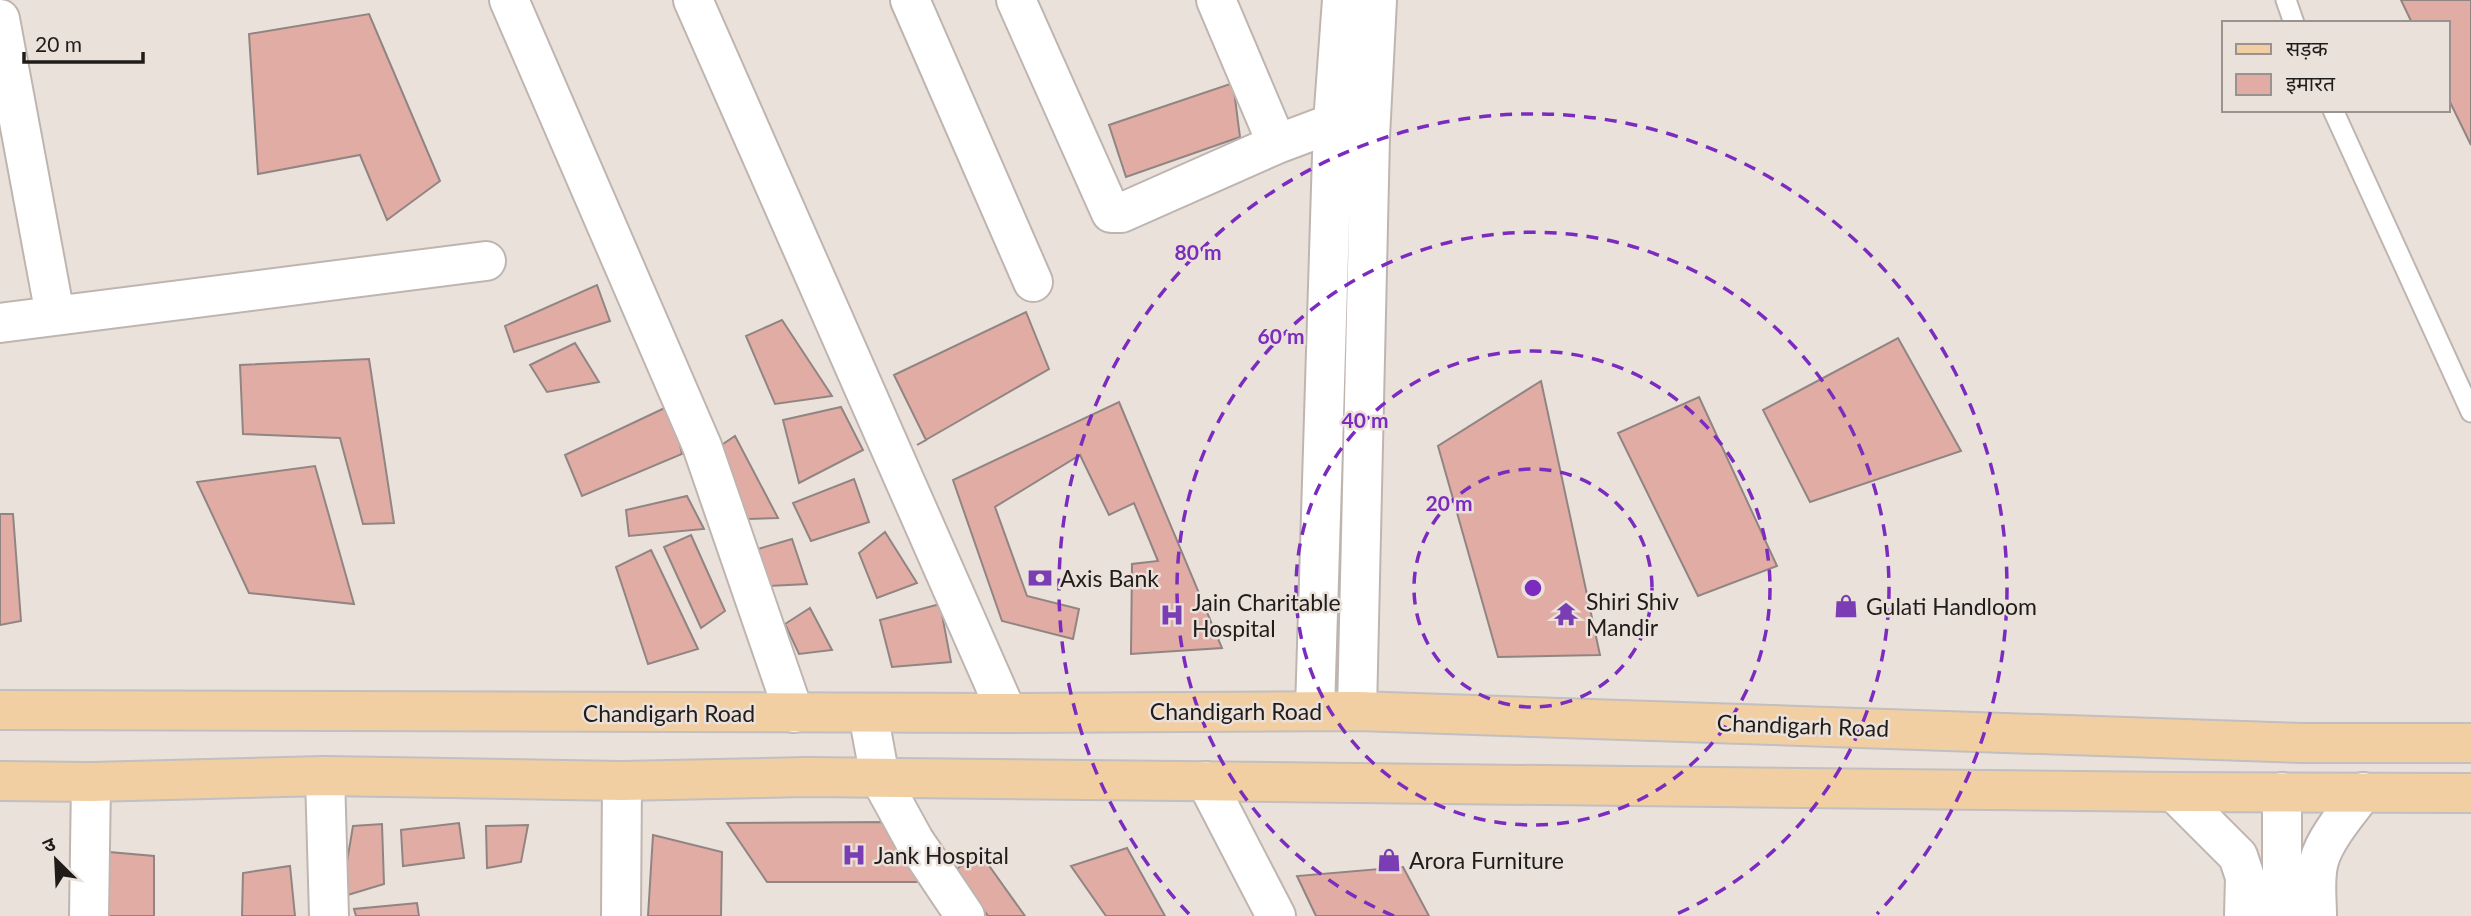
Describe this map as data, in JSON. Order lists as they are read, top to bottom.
{
  "streets": {
    "main road": ["Chandigarh Road"]
  },
  "places": {
    "bank": ["Axis Bank"],
    "shop": ["Gulati Handloom", "Arora Furniture"],
    "temple": ["Shiri Shiv Mandir"],
    "hospital": ["Jain Charitable Hospital", "Jank Hospital"]
  },
  "legend": ["सड़क", "इमारत"],
  "scale_bar": "20 m",
  "north": "top left",
  "rings": [
    "80 m",
    "60 m",
    "40 m",
    "20 m"
  ]
}
